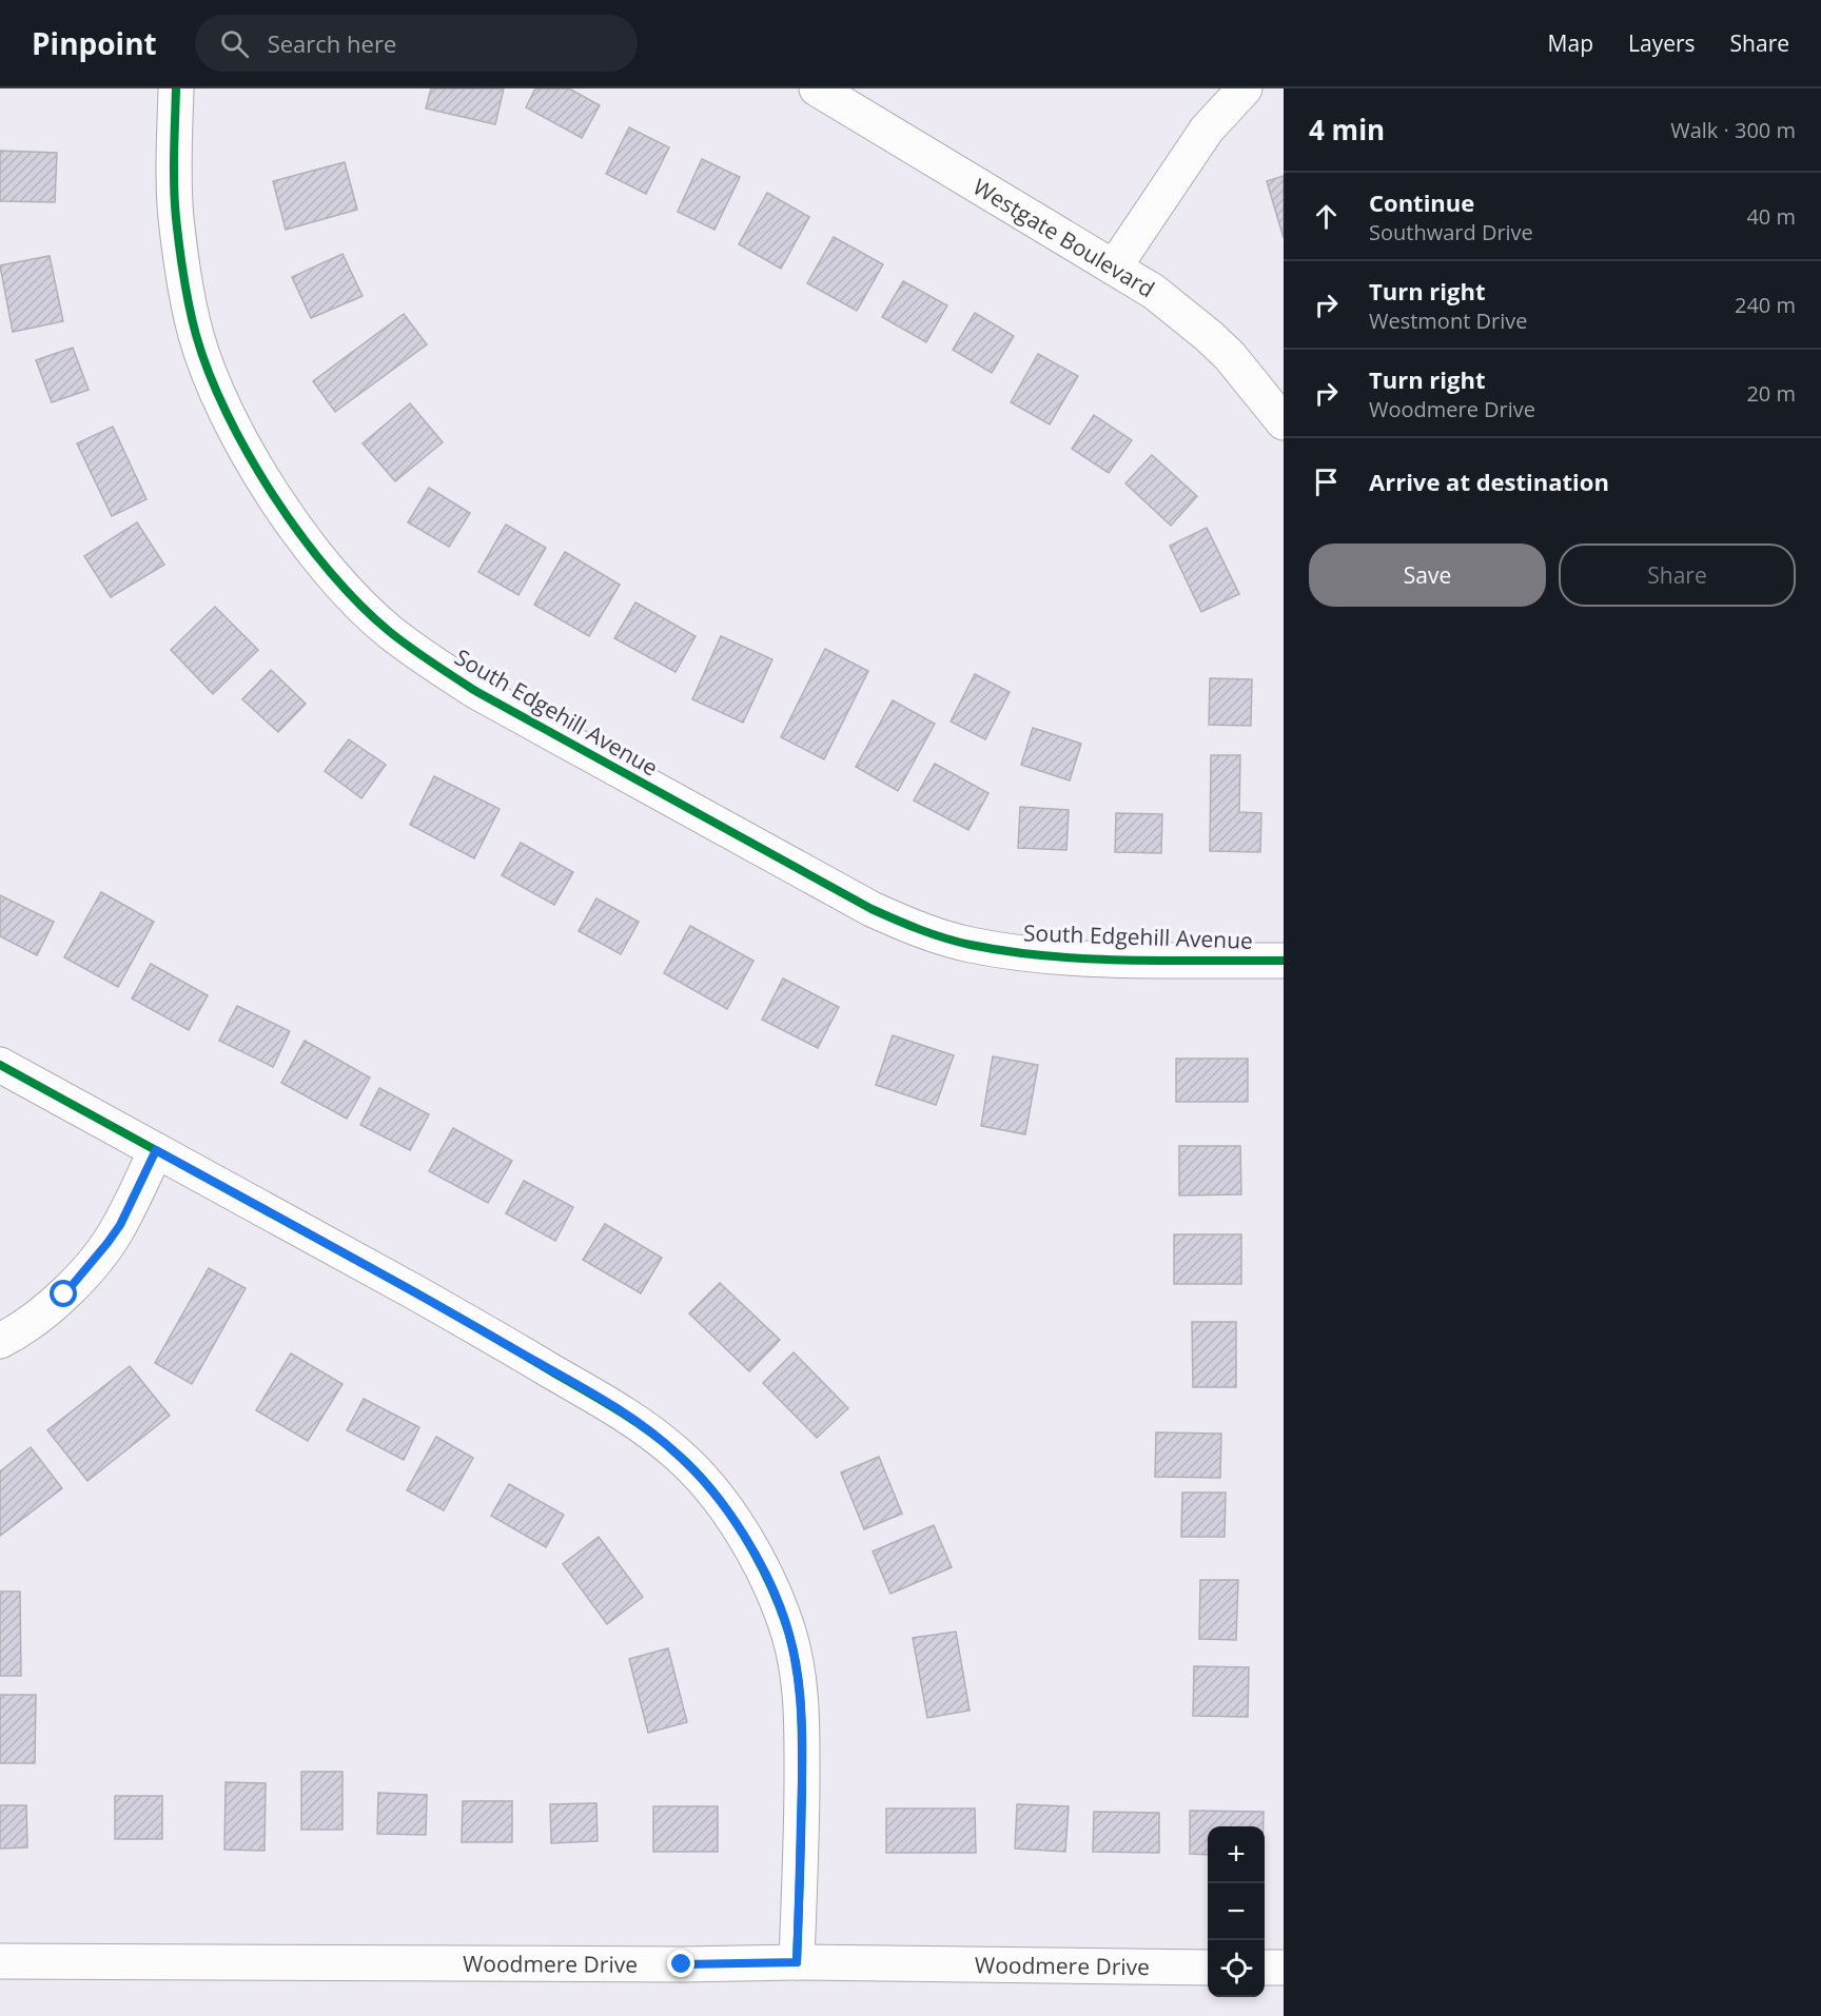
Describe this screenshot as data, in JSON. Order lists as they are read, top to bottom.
{
  "streets": {
    "street": ["Westgate Boulevard", "South Edgehill Avenue", "Woodmere Drive"]
  },
  "page": {
    "header": "Pinpoint",
    "search": "Search here",
    "nav": ["Map", "Layers", "Share"],
    "heading": ["4 min", "Walk · 300 m"],
    "list": [
      ["Continue", "Southward Drive", "40 m"],
      ["Turn right", "Westmont Drive", "240 m"],
      ["Turn right", "Woodmere Drive", "20 m"],
      "Arrive at destination"
    ],
    "buttons": ["Save", "Share"],
    "map_buttons": ["+", "−"]
  }
}
